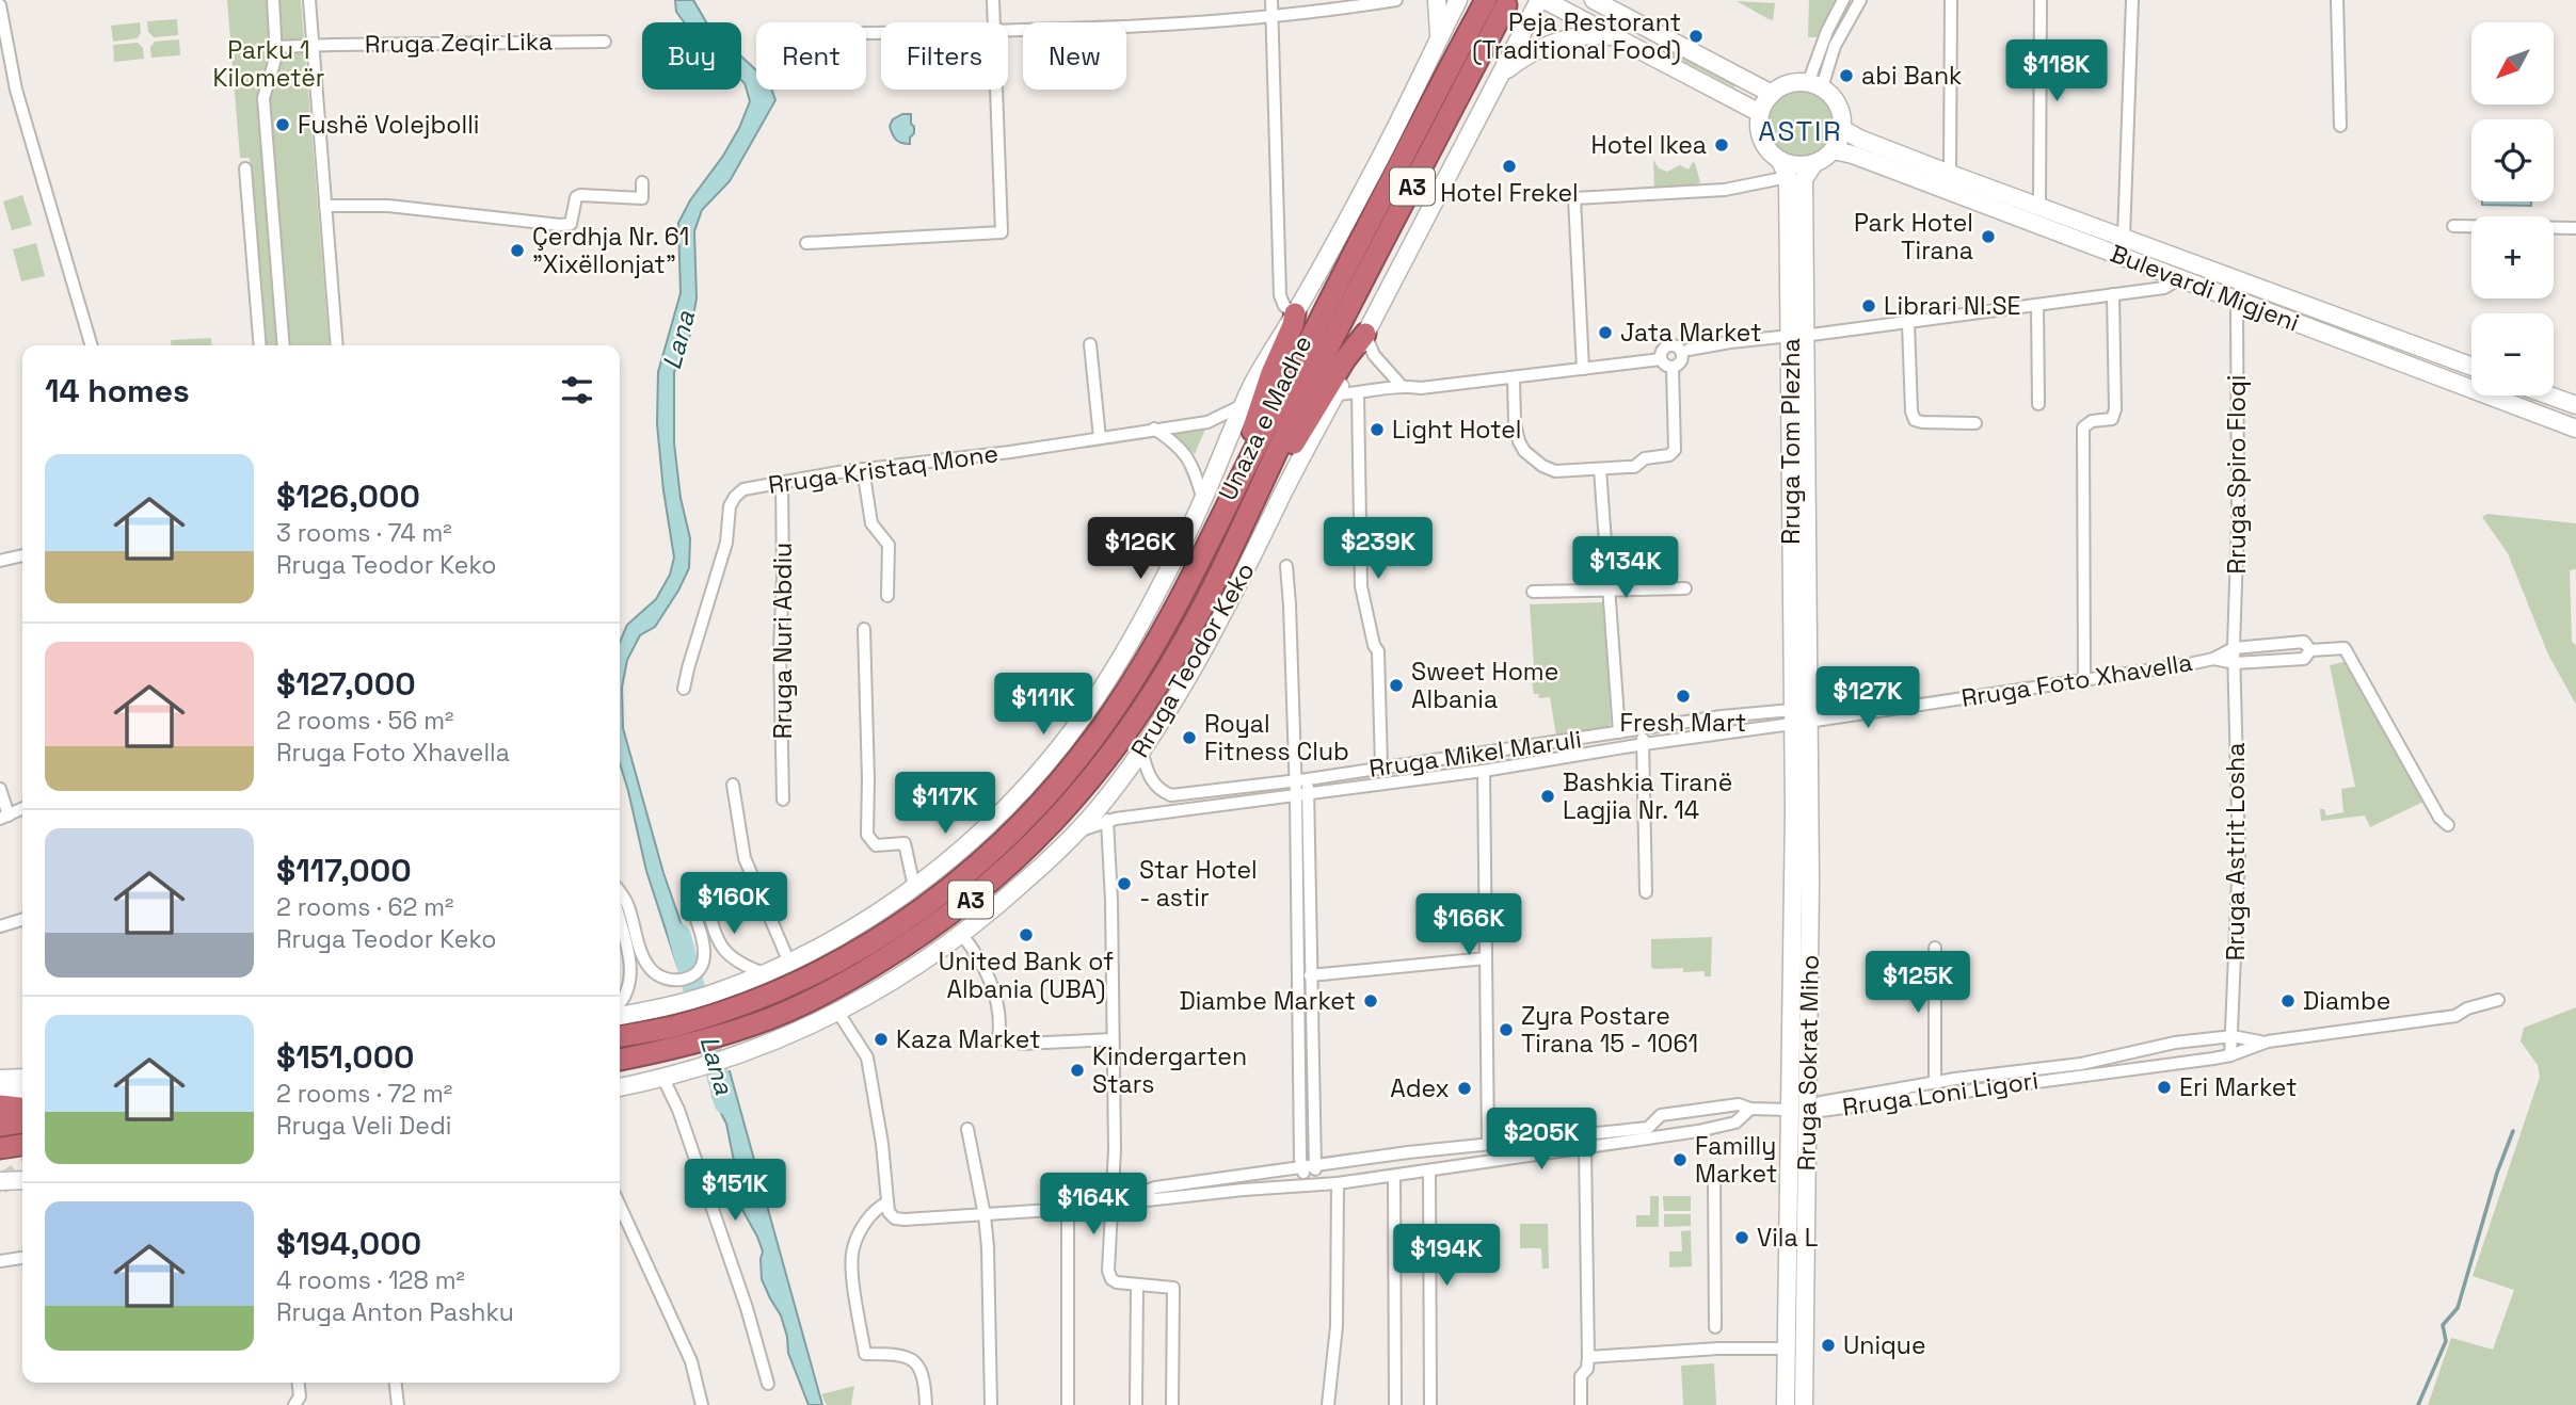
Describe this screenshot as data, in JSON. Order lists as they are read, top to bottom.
{
  "streets": {
    "highway": ["A3", "Unaza e Madhe"],
    "main road": [
      "Bulevardi Migjeni",
      "Rruga Tom Plezha",
      "Rruga Teodor Keko",
      "Rruga Sokrat Miho"
    ],
    "street": [
      "Rruga Zeqir Lika",
      "Rruga Kristaq Mone",
      "Rruga Spiro Floqi",
      "Rruga Nuri Abdiu",
      "Rruga Foto Xhavella",
      "Rruga Mikel Maruli",
      "Rruga Astrit Losha",
      "Rruga Loni Ligori"
    ]
  },
  "crossings": [
    ["Bulevardi Migjeni", "Rruga Tom Plezha"],
    ["Bulevardi Migjeni", "Rruga Spiro Floqi"],
    ["Rruga Tom Plezha", "Rruga Foto Xhavella"],
    ["Rruga Tom Plezha", "Rruga Mikel Maruli"],
    ["Rruga Tom Plezha", "Rruga Sokrat Miho"],
    ["Rruga Kristaq Mone", "Rruga Nuri Abdiu"],
    ["Rruga Spiro Floqi", "Rruga Astrit Losha"],
    ["Rruga Teodor Keko", "Rruga Mikel Maruli"],
    ["Rruga Foto Xhavella", "Rruga Mikel Maruli"],
    ["Rruga Foto Xhavella", "Rruga Sokrat Miho"],
    ["Rruga Mikel Maruli", "Rruga Sokrat Miho"],
    ["Rruga Astrit Losha", "Rruga Loni Ligori"],
    ["Rruga Sokrat Miho", "Rruga Loni Ligori"]
  ],
  "districts": ["ASTIR"],
  "water": ["Lana"],
  "parks": ["Parku 1 Kilometër"],
  "places": [
    "Peja Restorant (Traditional Food)",
    "abi Bank",
    "Fushë Volejbolli",
    "Hotel Ikea",
    "Hotel Frekel",
    "Park Hotel Tirana",
    "Çerdhja Nr. 61 \"Xixëllonjat\"",
    "Librari NI.SE",
    "Jata Market",
    "Light Hotel",
    "Sweet Home Albania",
    "Fresh Mart",
    "Royal Fitness Club",
    "Bashkia Tiranë Lagjia Nr. 14",
    "Star Hotel - astir",
    "United Bank of Albania (UBA)",
    "Diambe Market",
    "Diambe",
    "Zyra Postare Tirana 15 - 1061",
    "Kaza Market",
    "Kindergarten Stars",
    "Eri Market",
    "Adex",
    "Familly Market",
    "Vila L",
    "Unique"
  ],
  "north": "bottom left",
  "page": {
    "map_buttons": ["+", "−"],
    "chip": [
      "Buy",
      "Rent",
      "Filters",
      "New"
    ],
    "price": [
      "$118K",
      "$126K",
      "$239K",
      "$134K",
      "$127K",
      "$111K",
      "$117K",
      "$160K",
      "$166K",
      "$125K",
      "$205K",
      "$151K",
      "$164K",
      "$194K"
    ],
    "heading": "14 homes",
    "list": [
      {
        "name": "$126,000",
        "note": "3 rooms · 74 m² · Rruga Teodor Keko"
      },
      {
        "name": "$127,000",
        "note": "2 rooms · 56 m² · Rruga Foto Xhavella"
      },
      {
        "name": "$117,000",
        "note": "2 rooms · 62 m² · Rruga Teodor Keko"
      },
      {
        "name": "$151,000",
        "note": "2 rooms · 72 m² · Rruga Veli Dedi"
      },
      {
        "name": "$194,000",
        "note": "4 rooms · 128 m² · Rruga Anton Pashku"
      }
    ]
  }
}
